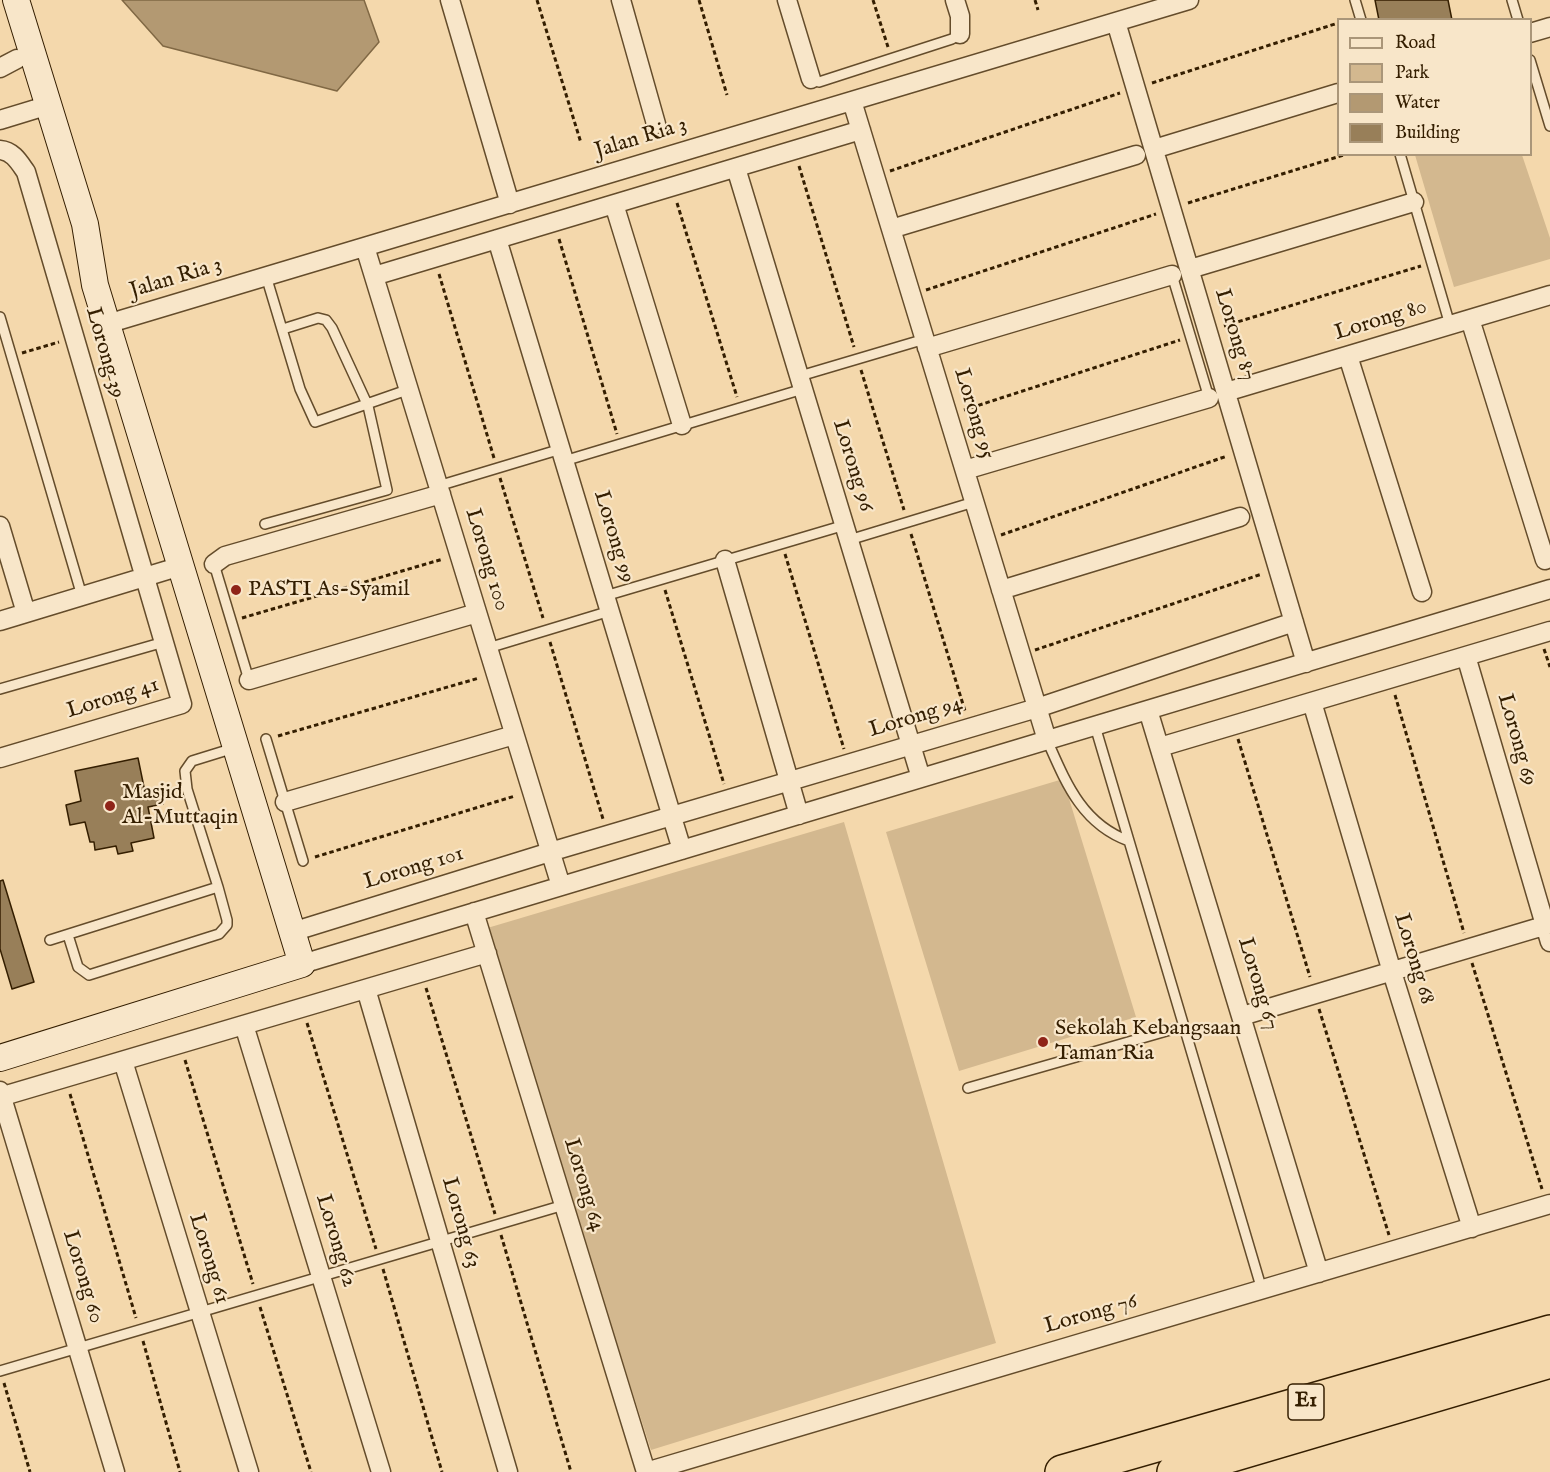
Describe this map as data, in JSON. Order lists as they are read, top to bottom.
{
  "streets": {
    "highway": ["E1"],
    "street": [
      "Jalan Ria 3",
      "Lorong 80",
      "Lorong 87",
      "Lorong 39",
      "Lorong 95",
      "Lorong 96",
      "Lorong 99",
      "Lorong 100",
      "Lorong 41",
      "Lorong 94",
      "Lorong 69",
      "Lorong 101",
      "Lorong 68",
      "Lorong 67",
      "Lorong 64",
      "Lorong 63",
      "Lorong 62",
      "Lorong 61",
      "Lorong 60",
      "Lorong 76"
    ]
  },
  "crossings": [
    ["Jalan Ria 3", "Lorong 87"],
    ["Jalan Ria 3", "Lorong 95"],
    ["Jalan Ria 3", "Lorong 100"],
    ["Lorong 80", "Lorong 87"],
    ["Lorong 80", "Lorong 95"],
    ["Lorong 87", "Lorong 94"],
    ["Lorong 39", "Lorong 41"],
    ["Lorong 95", "Lorong 94"],
    ["Lorong 96", "Lorong 94"],
    ["Lorong 99", "Lorong 94"],
    ["Lorong 100", "Lorong 94"],
    ["Lorong 100", "Lorong 101"],
    ["Lorong 94", "Lorong 101"],
    ["Lorong 68", "Lorong 76"],
    ["Lorong 67", "Lorong 76"],
    ["Lorong 64", "Lorong 76"]
  ],
  "places": ["PASTI As-Syamil", "Masjid Al-Muttaqin", "Sekolah Kebangsaan Taman Ria"],
  "legend": [
    "Road",
    "Park",
    "Water",
    "Building"
  ]
}
